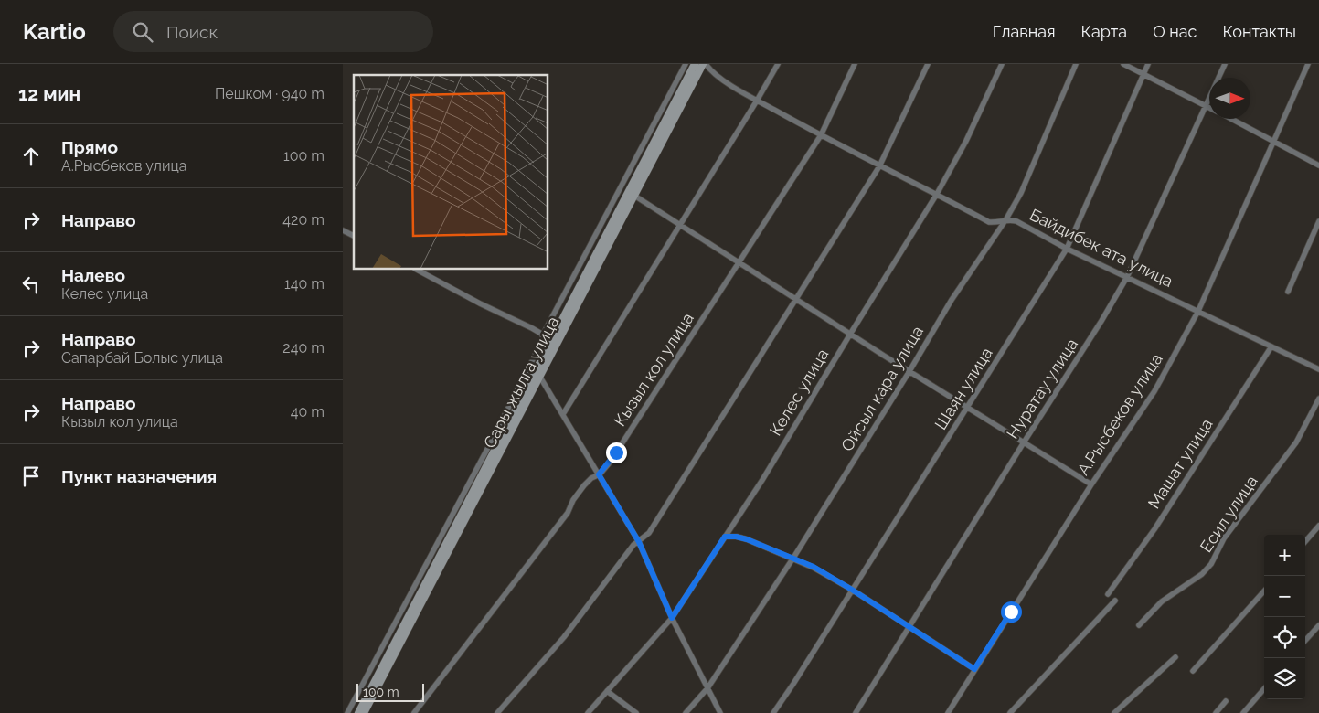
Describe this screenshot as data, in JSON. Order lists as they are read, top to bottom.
{
  "streets": {
    "main road": ["Сары жылга улица"],
    "street": [
      "Байдибек ата улица",
      "Кызыл кол улица",
      "Ойсыл кара улица",
      "Шаян улица",
      "Нуратау улица",
      "Келес улица",
      "А.Рысбеков улица",
      "Машат улица",
      "Есил улица"
    ]
  },
  "crossings": [
    ["Байдибек ата улица", "Кызыл кол улица"],
    ["Байдибек ата улица", "Сары жылга улица"],
    ["Байдибек ата улица", "Ойсыл кара улица"],
    ["Байдибек ата улица", "Шаян улица"],
    ["Байдибек ата улица", "Нуратау улица"],
    ["Байдибек ата улица", "Келес улица"],
    ["Байдибек ата улица", "А.Рысбеков улица"],
    ["Байдибек ата улица", "Машат улица"]
  ],
  "scale_bar": "100 m",
  "north": "right",
  "page": {
    "header": "Kartio",
    "search": "Поиск",
    "nav": [
      "Главная",
      "Карта",
      "О нас",
      "Контакты"
    ],
    "heading": ["12 мин", "Пешком · 940 m"],
    "list": [
      ["Прямо", "А.Рысбеков улица", "100 m"],
      ["Направо", "420 m"],
      ["Налево", "Келес улица", "140 m"],
      ["Направо", "Сапарбай Болыс улица", "240 m"],
      ["Направо", "Кызыл кол улица", "40 m"],
      "Пункт назначения"
    ],
    "map_buttons": ["+", "−"],
    "scale": "100 m"
  }
}
